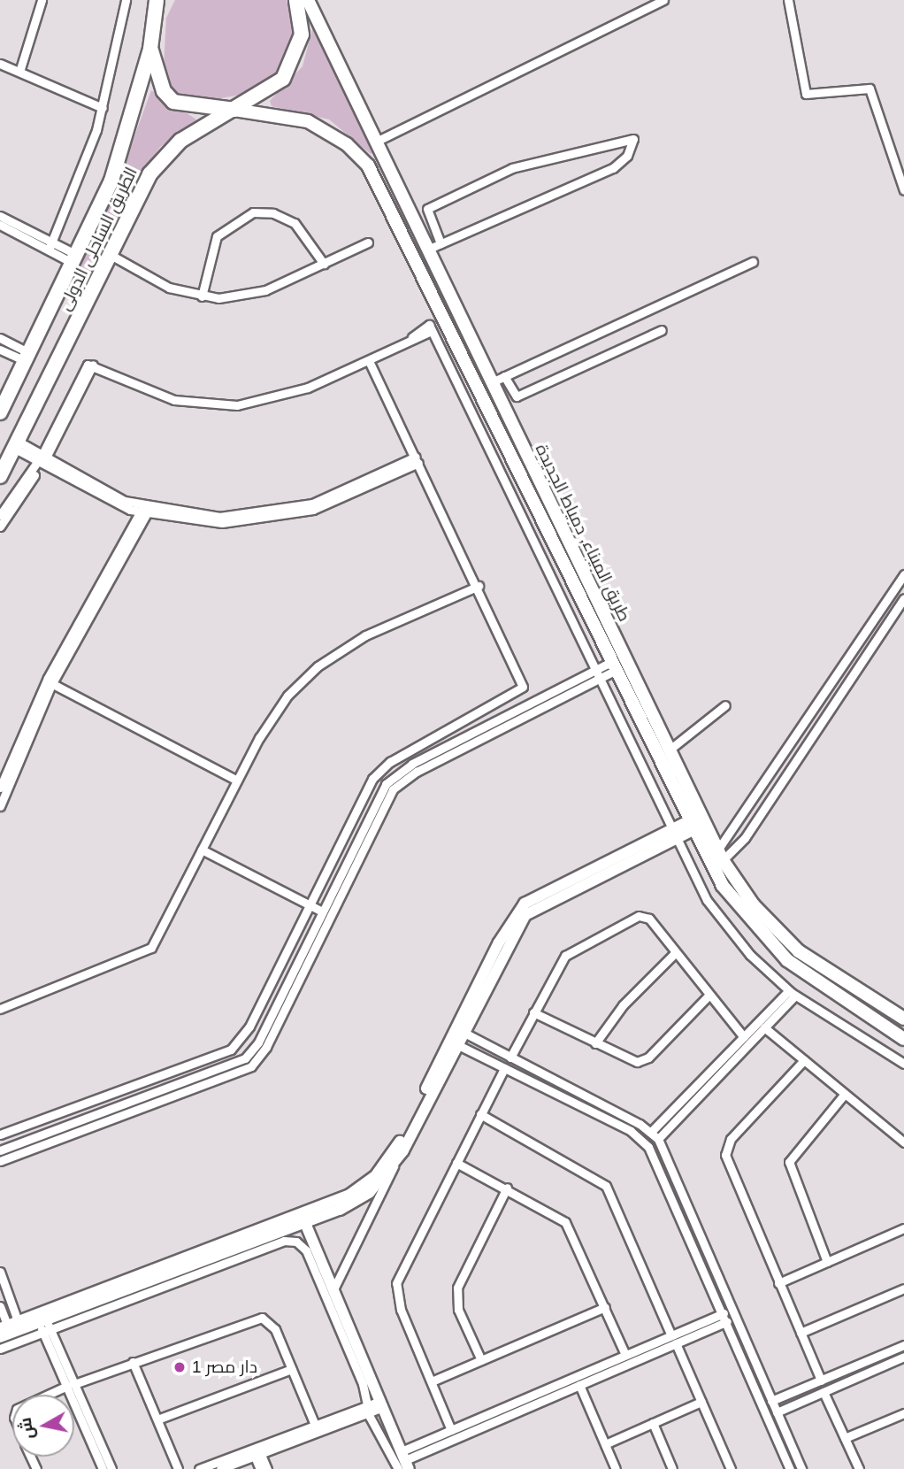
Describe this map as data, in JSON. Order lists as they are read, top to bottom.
{
  "streets": {
    "highway": ["الطريق الساحلى الدولى"],
    "main road": ["طريق الميناء, دمياط الجديدة"]
  },
  "crossings": [
    ["الطريق الساحلى الدولى", "طريق الميناء, دمياط الجديدة"]
  ],
  "places": ["دار مصر 1"],
  "north": "left"
}
